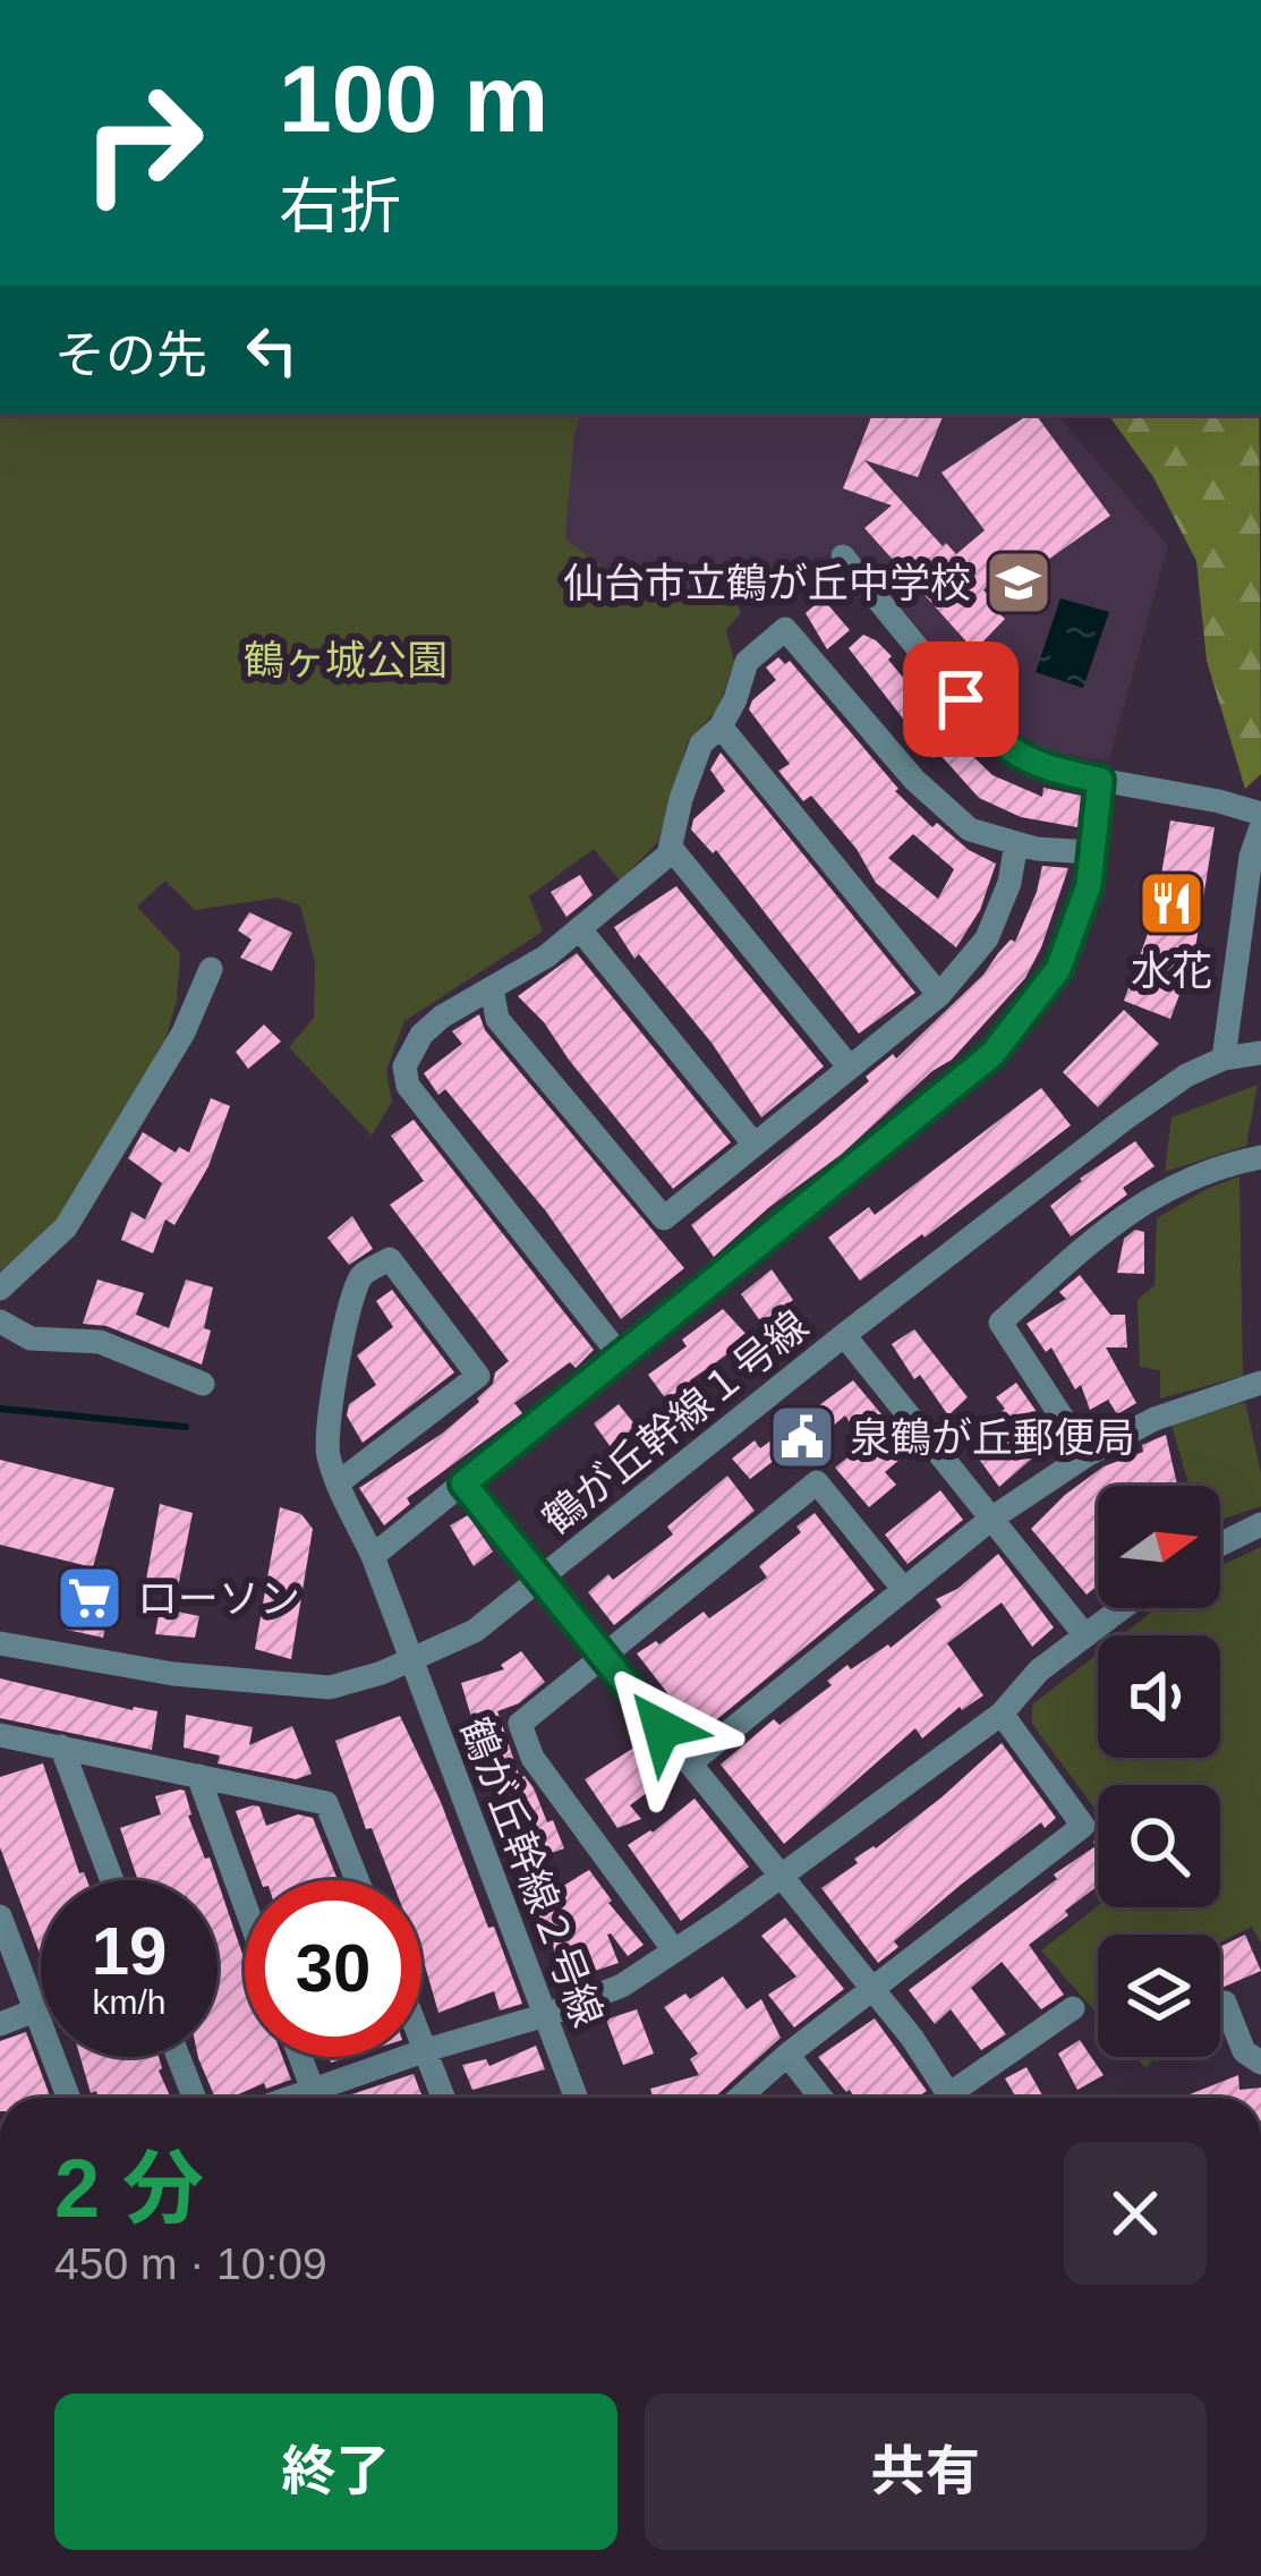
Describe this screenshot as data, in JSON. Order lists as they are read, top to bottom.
{
  "streets": {
    "street": ["鶴が丘幹線１号線", "鶴が丘幹線２号線"]
  },
  "crossings": [
    ["鶴が丘幹線１号線", "鶴が丘幹線２号線"]
  ],
  "parks": ["鶴ヶ城公園"],
  "places": {
    "school or university": ["仙台市立鶴が丘中学校"],
    "restaurant": ["水花"],
    "public building": ["泉鶴が丘郵便局"],
    "supermarket": ["ローソン"]
  },
  "north": "right",
  "page": {
    "turn": ["100 m", "右折"],
    "then": "その先",
    "speed": "19 km/h",
    "limit": "30",
    "heading": ["2 分", "450 m · 10:09"],
    "buttons": ["終了", "共有"]
  }
}
